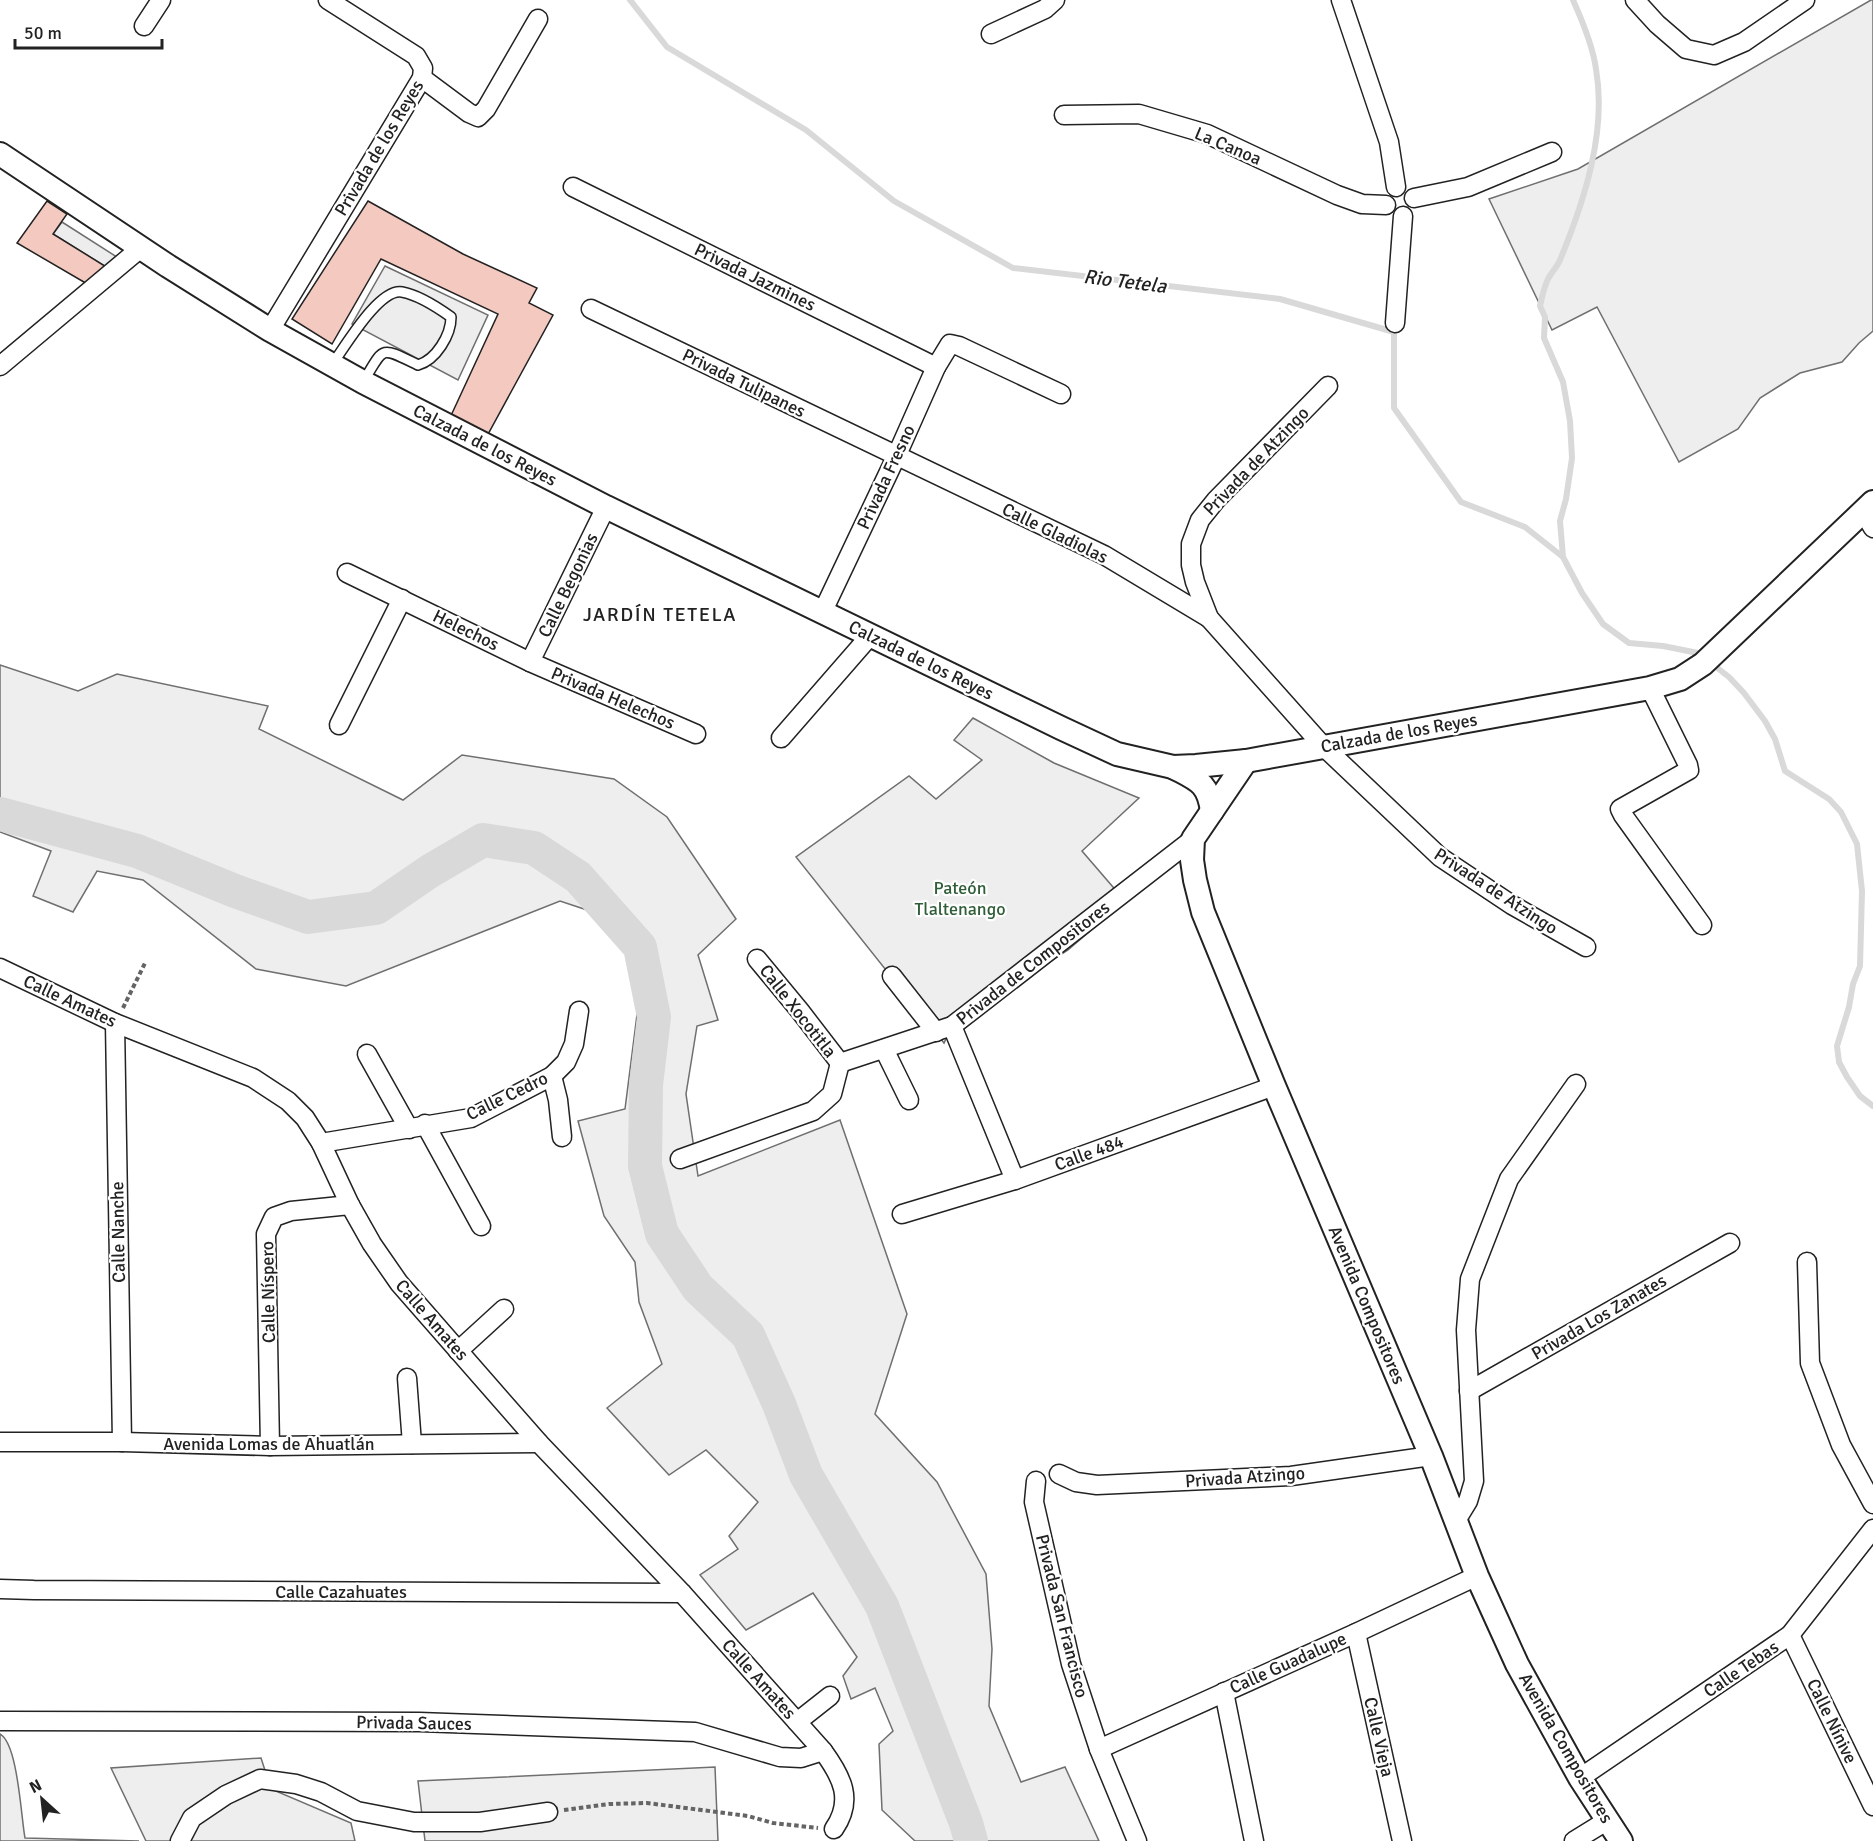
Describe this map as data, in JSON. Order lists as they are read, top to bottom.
{
  "streets": {
    "street": [
      "La Canoa",
      "Privada de los Reyes",
      "Privada Jazmines",
      "Privada Tulipanes",
      "Calzada de los Reyes",
      "Privada de Atzingo",
      "Privada Fresno",
      "Calle Gladiolas",
      "Calle Begonias",
      "Helechos",
      "Privada Helechos",
      "Privada de Compositores",
      "Calle Amates",
      "Calle Xocotitla",
      "Calle Cedro",
      "Calle 484",
      "Calle Nanche",
      "Calle Níspero",
      "Avenida Compositores",
      "Privada Los Zanates",
      "Avenida Lomas de Ahuatlán",
      "Privada Atzingo",
      "Calle Cazahuates",
      "Privada San Francisco",
      "Calle Guadalupe",
      "Calle Tebas",
      "Calle Nínive",
      "Privada Sauces",
      "Calle Vieja"
    ]
  },
  "crossings": [
    ["Privada de los Reyes", "Calzada de los Reyes"],
    ["Privada Jazmines", "Privada Fresno"],
    ["Privada Tulipanes", "Privada Fresno"],
    ["Privada Tulipanes", "Calle Gladiolas"],
    ["Calzada de los Reyes", "Privada de Atzingo"],
    ["Calzada de los Reyes", "Privada Fresno"],
    ["Calzada de los Reyes", "Calle Begonias"],
    ["Privada de Atzingo", "Calle Gladiolas"],
    ["Privada Fresno", "Calle Gladiolas"],
    ["Calle Begonias", "Helechos"],
    ["Calle Begonias", "Privada Helechos"],
    ["Helechos", "Privada Helechos"],
    ["Privada de Compositores", "Calle Xocotitla"],
    ["Privada de Compositores", "Avenida Compositores"],
    ["Calle Amates", "Calle Cedro"],
    ["Calle Amates", "Calle Nanche"],
    ["Calle Amates", "Calle Níspero"],
    ["Calle Amates", "Avenida Lomas de Ahuatlán"],
    ["Calle Amates", "Calle Cazahuates"],
    ["Calle Amates", "Privada Sauces"],
    ["Calle 484", "Avenida Compositores"],
    ["Calle Nanche", "Avenida Lomas de Ahuatlán"],
    ["Calle Níspero", "Avenida Lomas de Ahuatlán"],
    ["Avenida Compositores", "Privada Atzingo"],
    ["Avenida Compositores", "Calle Guadalupe"],
    ["Avenida Compositores", "Calle Tebas"],
    ["Privada San Francisco", "Calle Guadalupe"],
    ["Calle Guadalupe", "Calle Vieja"],
    ["Calle Tebas", "Calle Nínive"]
  ],
  "districts": ["JARDÍN TETELA"],
  "water": ["Rio Tetela"],
  "parks": ["Pateón Tlaltenango"],
  "scale_bar": "50 m",
  "north": "top left"
}
